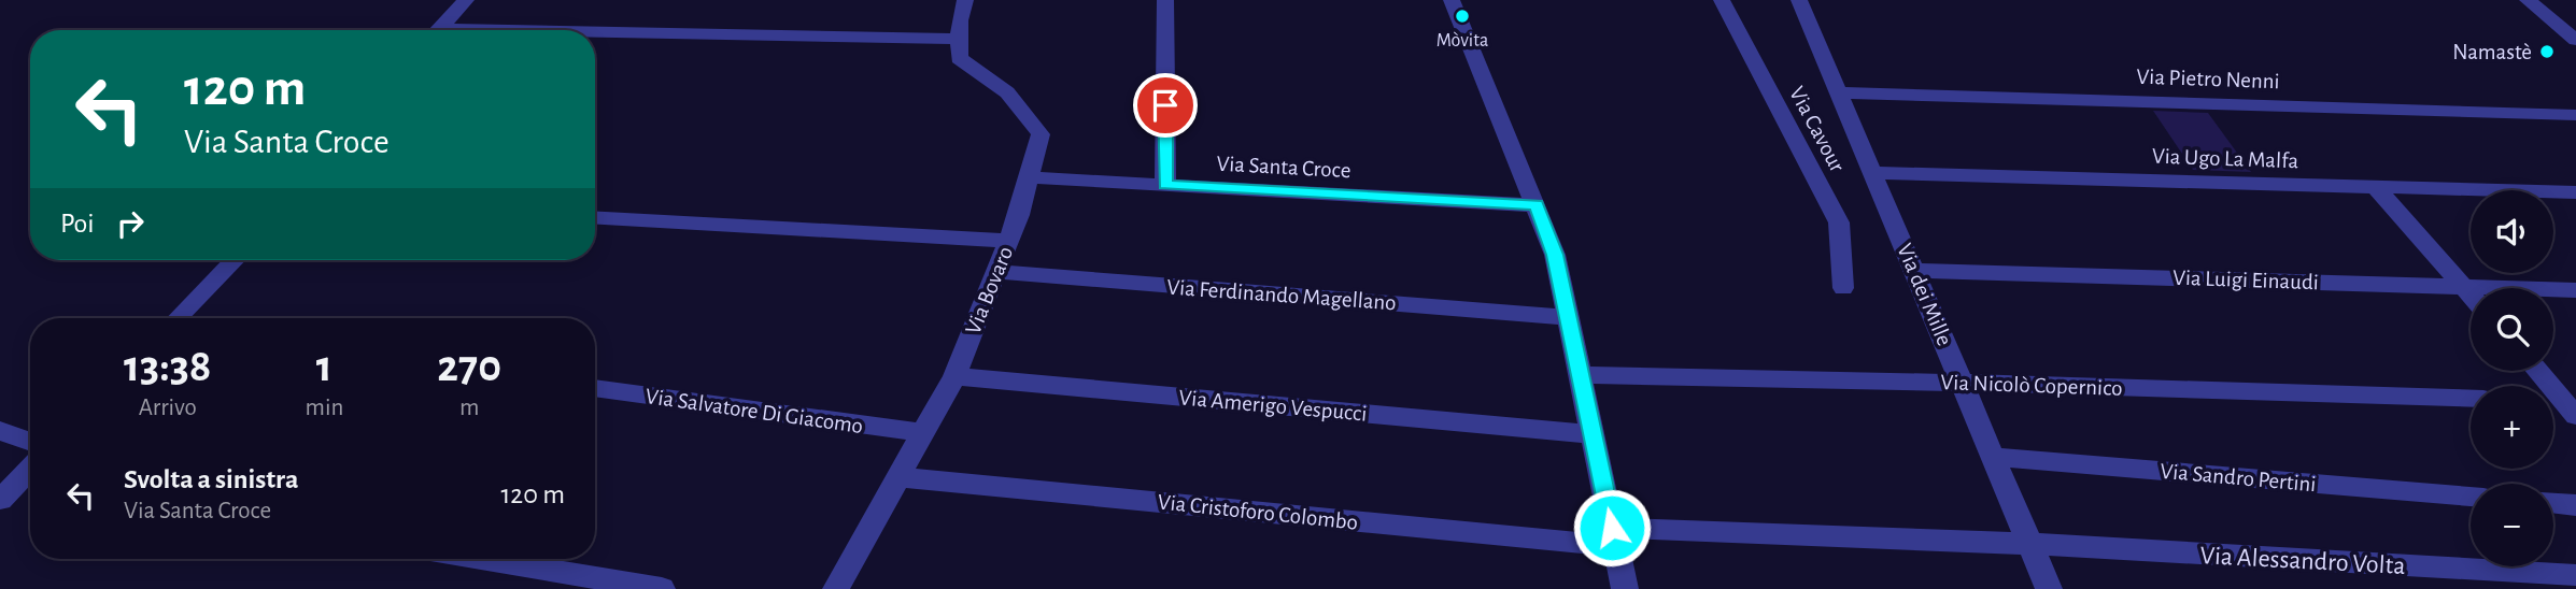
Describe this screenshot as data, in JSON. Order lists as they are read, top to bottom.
{
  "streets": {
    "street": [
      "Via Pietro Nenni",
      "Via Cavour",
      "Via Ugo La Malfa",
      "Via Santa Croce",
      "Via Luigi Einaudi",
      "Via Bovaro",
      "Via Ferdinando Magellano",
      "Via dei Mille",
      "Via Nicolò Copernico",
      "Via Amerigo Vespucci",
      "Via Salvatore Di Giacomo",
      "Via Sandro Pertini",
      "Via Cristoforo Colombo",
      "Via Alessandro Volta"
    ]
  },
  "crossings": [
    ["Via Pietro Nenni", "Via dei Mille"],
    ["Via Ugo La Malfa", "Via dei Mille"],
    ["Via Santa Croce", "Via Bovaro"],
    ["Via Luigi Einaudi", "Via dei Mille"],
    ["Via Bovaro", "Via Ferdinando Magellano"],
    ["Via Bovaro", "Via Amerigo Vespucci"],
    ["Via Bovaro", "Via Salvatore Di Giacomo"],
    ["Via Bovaro", "Via Cristoforo Colombo"],
    ["Via dei Mille", "Via Nicolò Copernico"],
    ["Via dei Mille", "Via Sandro Pertini"],
    ["Via dei Mille", "Via Cristoforo Colombo"],
    ["Via dei Mille", "Via Alessandro Volta"],
    ["Via Cristoforo Colombo", "Via Alessandro Volta"]
  ],
  "places": ["Mòvita", "Namastè"],
  "page": {
    "turn": ["120 m", "Via Santa Croce"],
    "then": "Poi",
    "map_buttons": ["+", "−"],
    "eta": [
      "13:38",
      "Arrivo",
      "1",
      "min",
      "270",
      "m"
    ],
    "list": [
      {
        "name": "Svolta a sinistra",
        "note": "Via Santa Croce",
        "value": "120 m"
      }
    ]
  }
}
